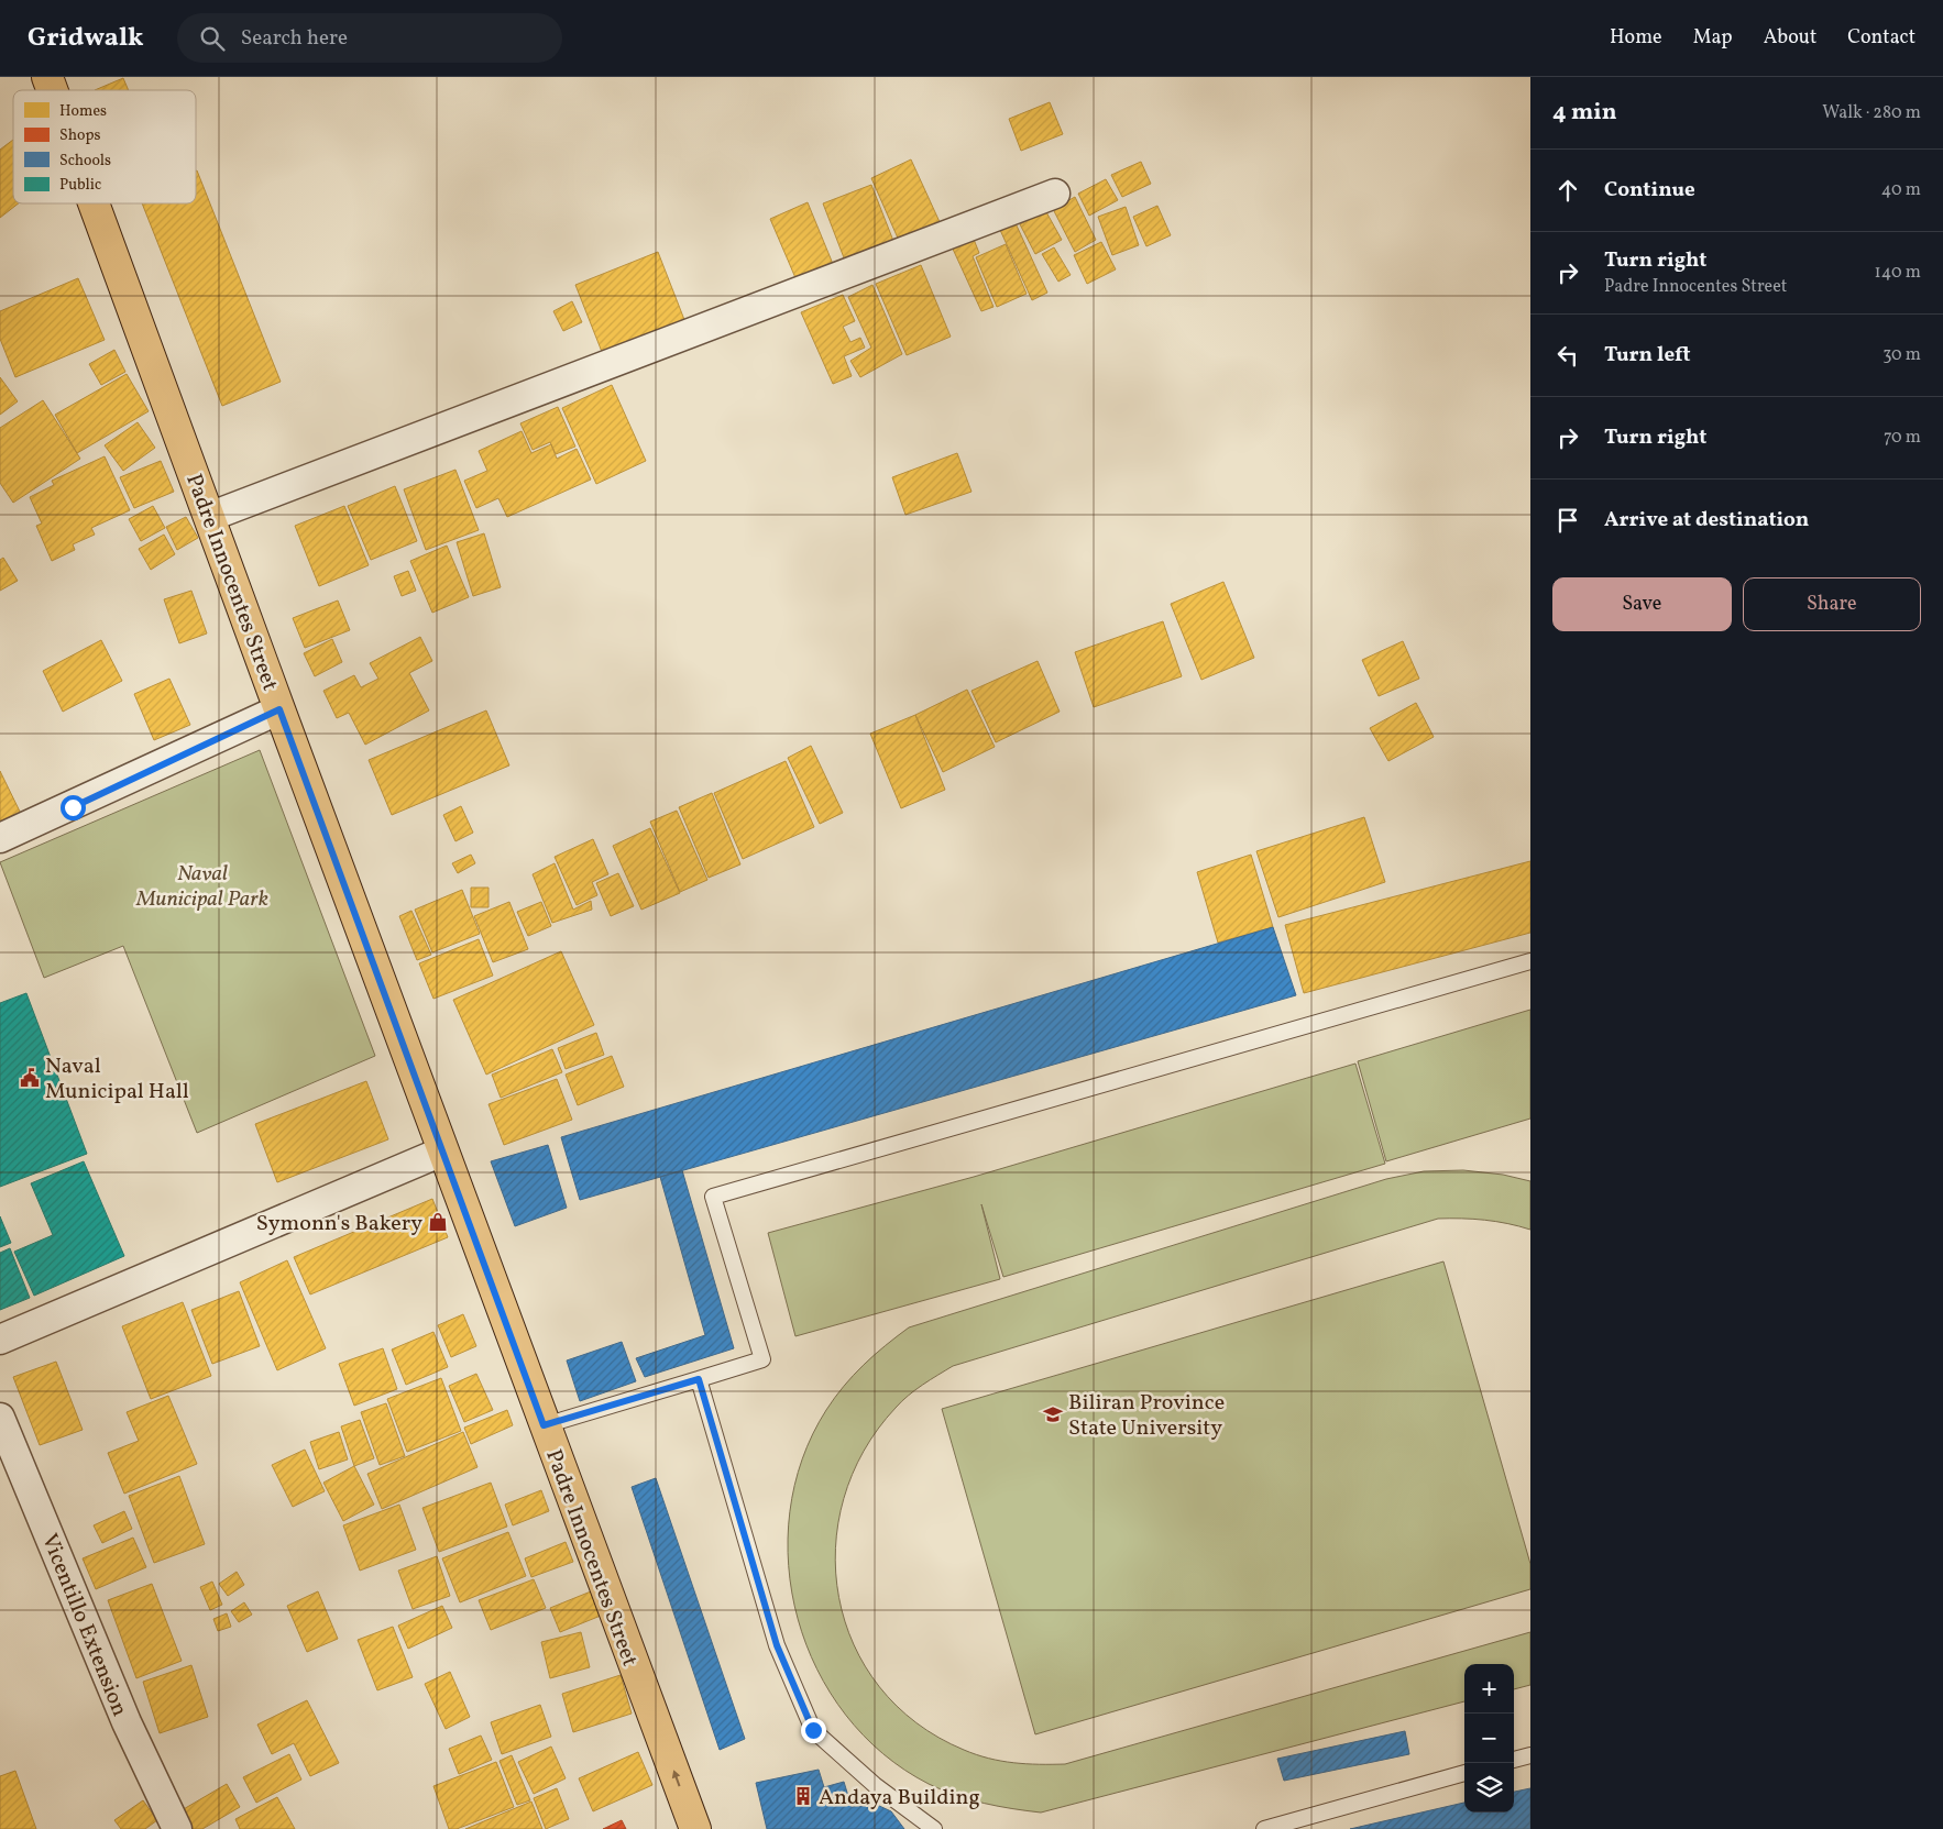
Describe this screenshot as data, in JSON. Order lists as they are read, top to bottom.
{
  "streets": {
    "main road": ["Padre Innocentes Street"],
    "street": ["Vicentillo Extension"]
  },
  "parks": ["Naval Municipal Park"],
  "places": {
    "public building": ["Naval Municipal Hall"],
    "shop": ["Symonn's Bakery"],
    "school or university": ["Biliran Province State University"],
    "building": ["Andaya Building"]
  },
  "legend": [
    "Homes",
    "Shops",
    "Schools",
    "Public"
  ],
  "page": {
    "header": "Gridwalk",
    "search": "Search here",
    "nav": [
      "Home",
      "Map",
      "About",
      "Contact"
    ],
    "heading": ["4 min", "Walk · 280 m"],
    "list": [
      ["Continue", "40 m"],
      ["Turn right", "Padre Innocentes Street", "140 m"],
      ["Turn left", "30 m"],
      ["Turn right", "70 m"],
      "Arrive at destination"
    ],
    "buttons": ["Save", "Share"],
    "map_buttons": ["+", "−"]
  }
}
